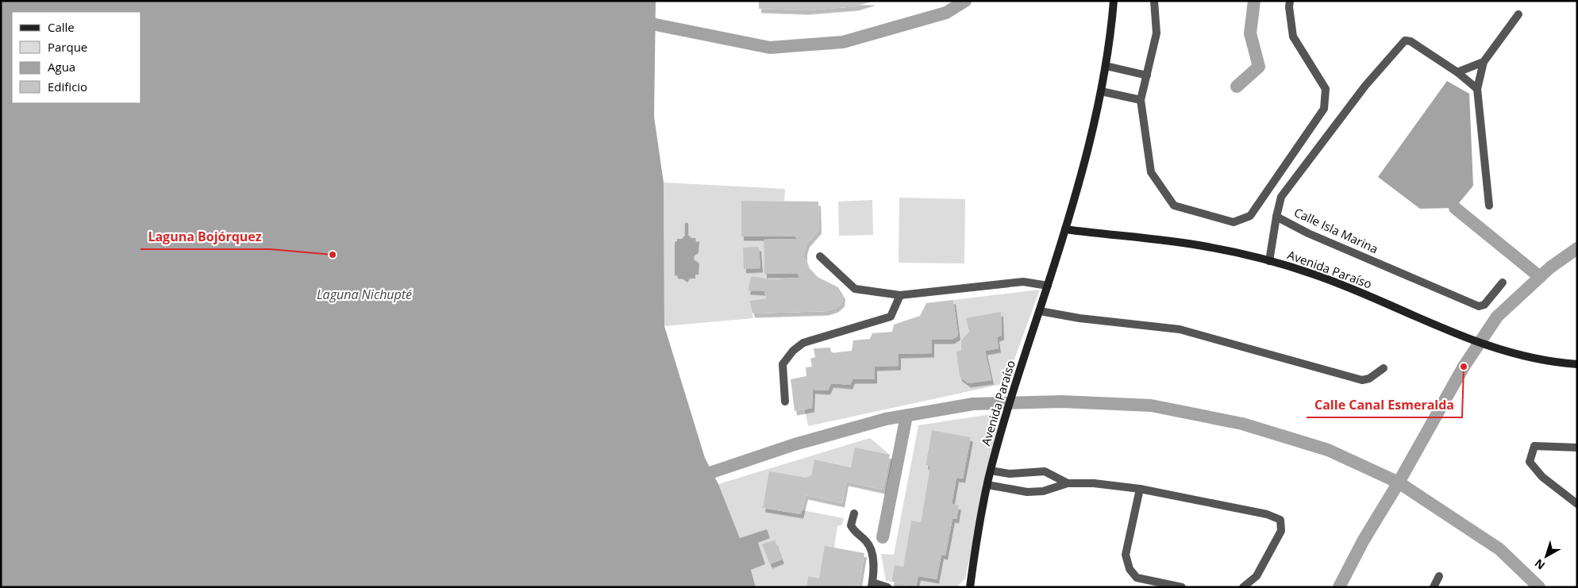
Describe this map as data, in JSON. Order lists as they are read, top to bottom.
{
  "streets": {
    "street": ["Calle Isla Marina", "Avenida Paraíso"]
  },
  "water": ["Laguna Nichupté"],
  "places": ["Laguna Bojórquez", "Calle Canal Esmeralda"],
  "legend": [
    "Calle",
    "Parque",
    "Agua",
    "Edificio"
  ],
  "north": "bottom left"
}
